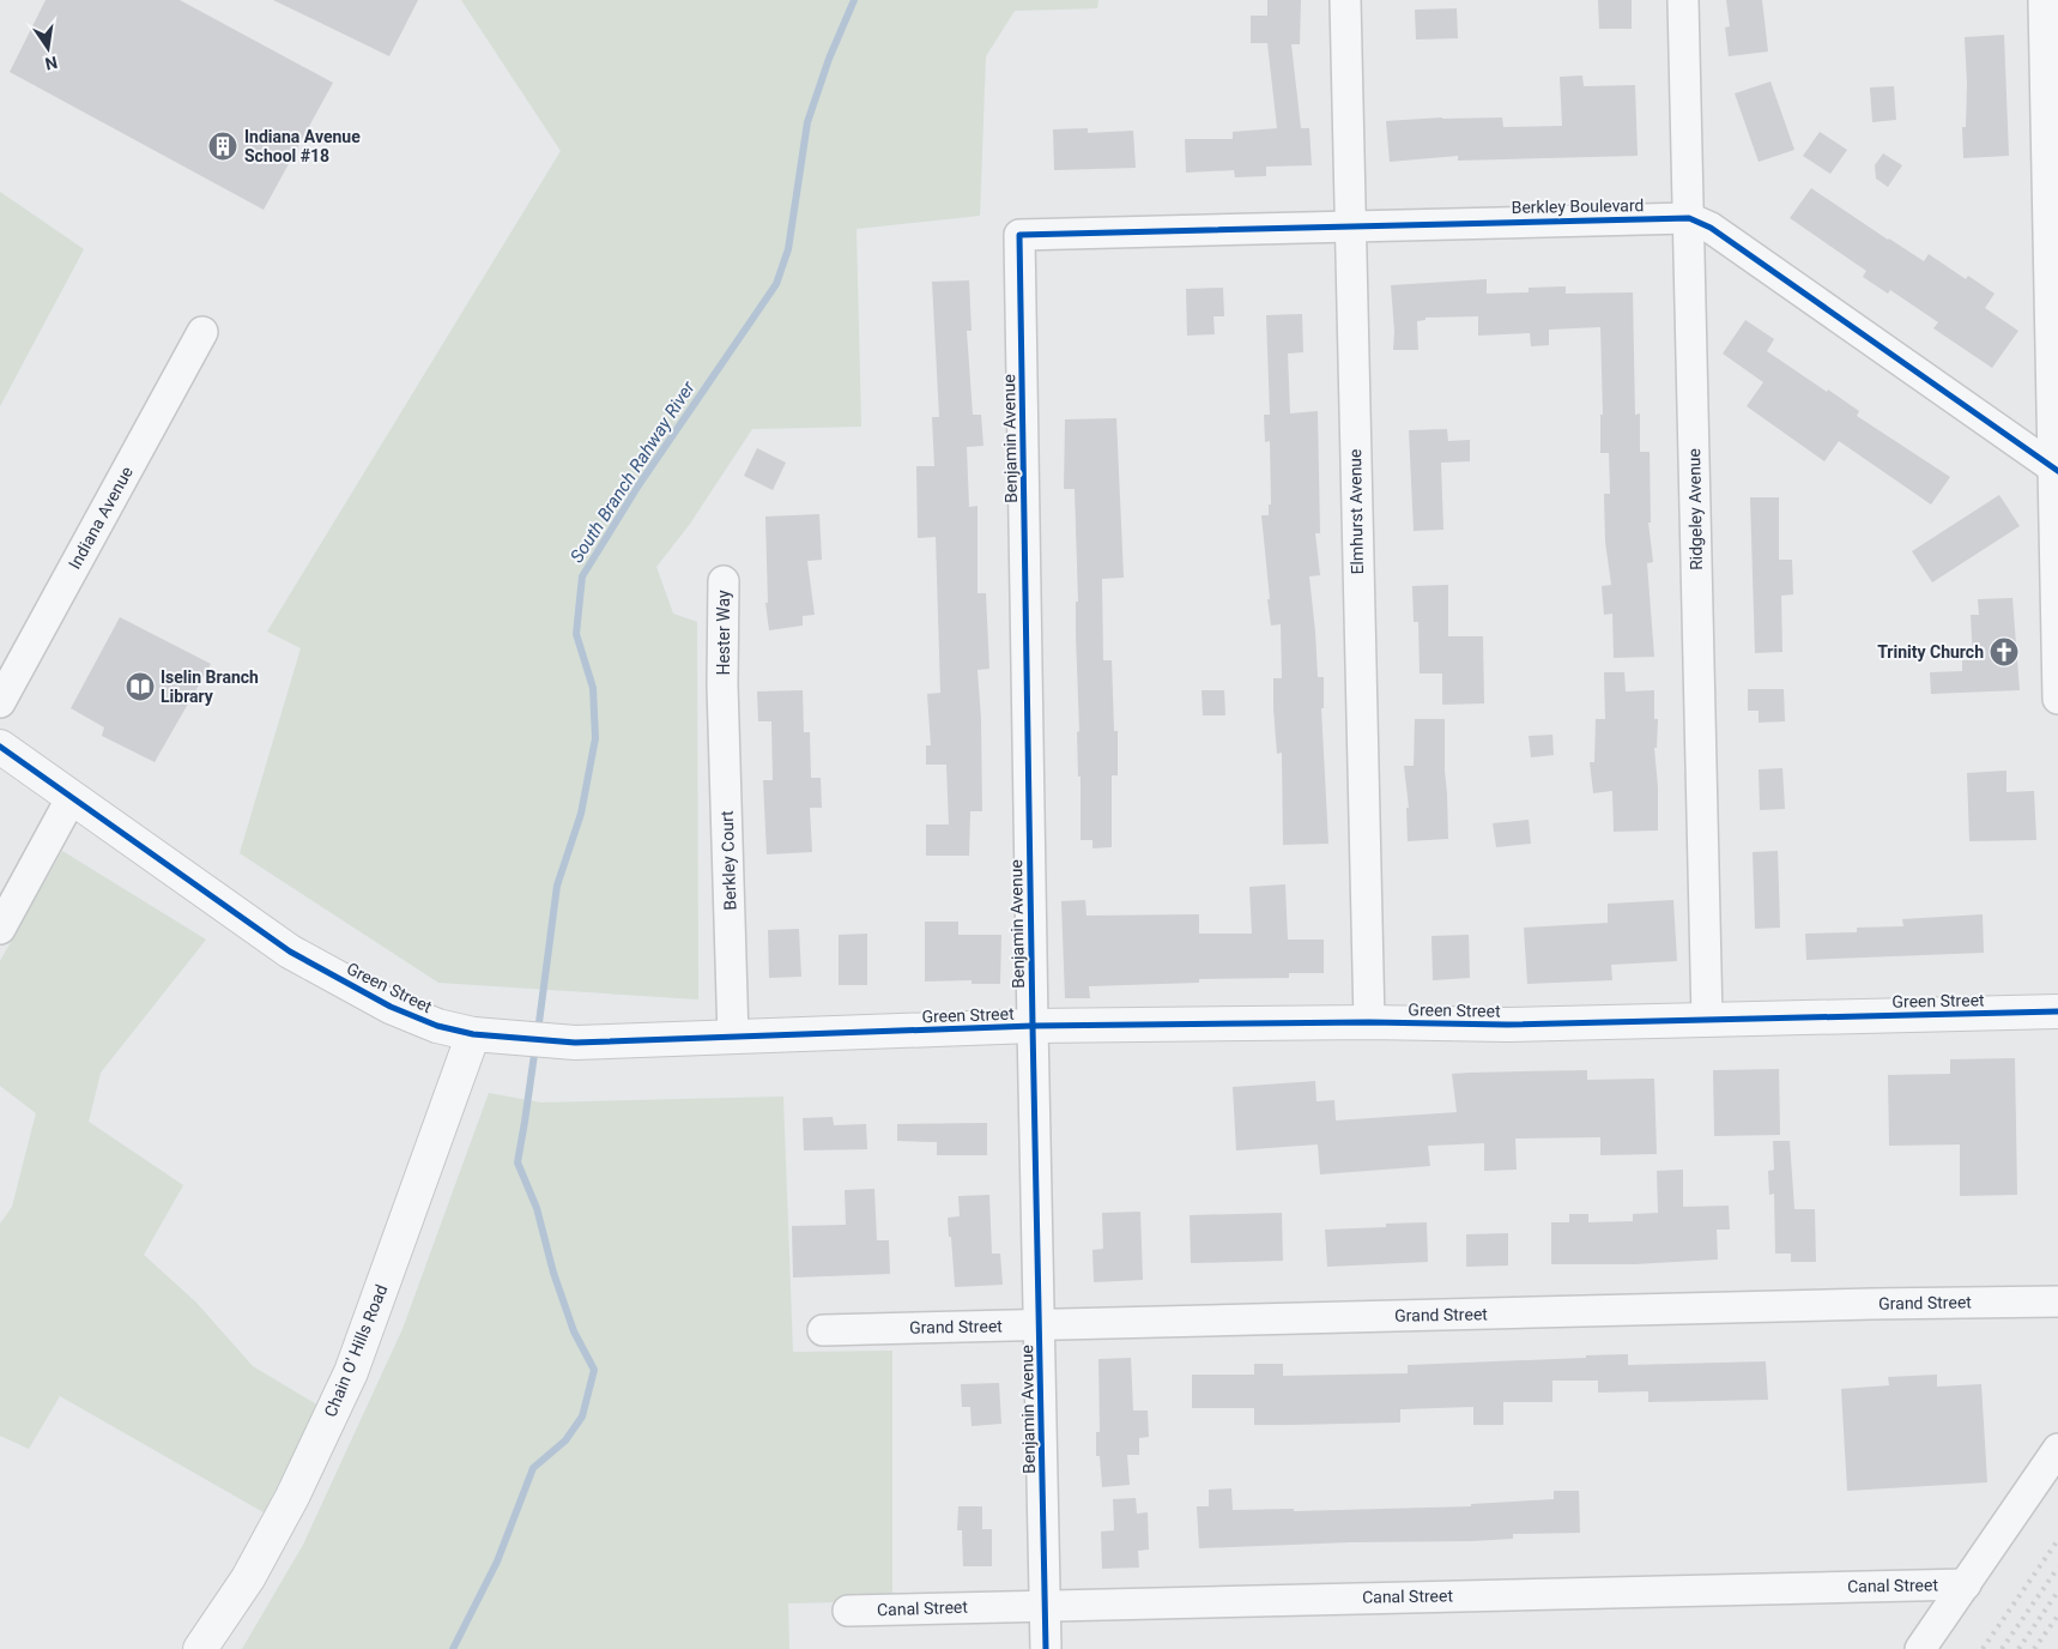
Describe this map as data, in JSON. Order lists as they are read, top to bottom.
{
  "streets": {
    "street": [
      "Berkley Boulevard",
      "Benjamin Avenue",
      "Ridgeley Avenue",
      "Elmhurst Avenue",
      "Indiana Avenue",
      "Hester Way",
      "Berkley Court",
      "Green Street",
      "Grand Street",
      "Chain O' Hills Road",
      "Canal Street"
    ]
  },
  "crossings": [
    ["Berkley Boulevard", "Benjamin Avenue"],
    ["Berkley Boulevard", "Ridgeley Avenue"],
    ["Berkley Boulevard", "Elmhurst Avenue"],
    ["Benjamin Avenue", "Green Street"],
    ["Benjamin Avenue", "Grand Street"],
    ["Benjamin Avenue", "Canal Street"],
    ["Ridgeley Avenue", "Green Street"],
    ["Elmhurst Avenue", "Green Street"],
    ["Hester Way", "Berkley Court"],
    ["Berkley Court", "Green Street"],
    ["Green Street", "Chain O' Hills Road"]
  ],
  "water": ["South Branch Rahway River"],
  "places": {
    "building": ["Indiana Avenue School #18"],
    "church": ["Trinity Church"],
    "library": ["Iselin Branch Library"]
  },
  "north": "bottom"
}
